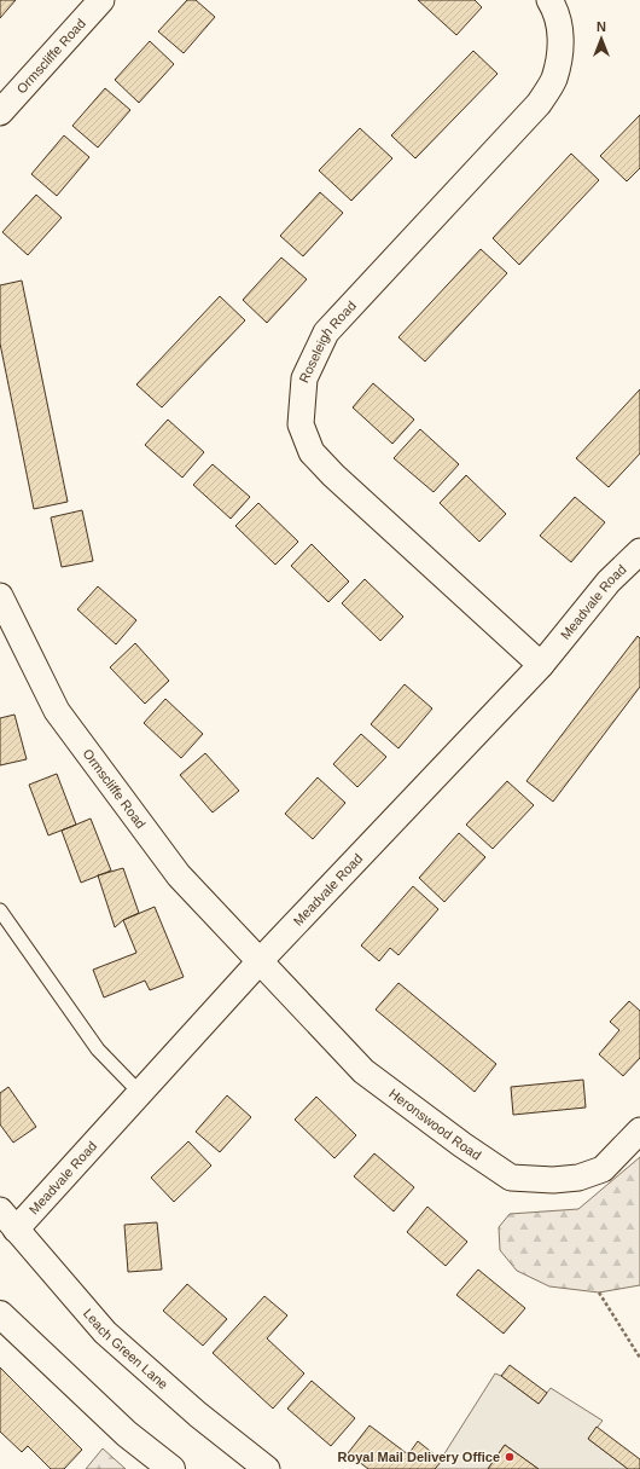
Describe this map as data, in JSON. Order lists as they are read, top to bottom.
{
  "streets": {
    "street": [
      "Ormscliffe Road",
      "Roseleigh Road",
      "Meadvale Road",
      "Heronswood Road",
      "Leach Green Lane"
    ]
  },
  "crossings": [
    ["Ormscliffe Road", "Meadvale Road"],
    ["Ormscliffe Road", "Heronswood Road"],
    ["Roseleigh Road", "Meadvale Road"],
    ["Meadvale Road", "Heronswood Road"],
    ["Meadvale Road", "Leach Green Lane"]
  ],
  "places": ["Royal Mail Delivery Office"],
  "north": "top"
}
